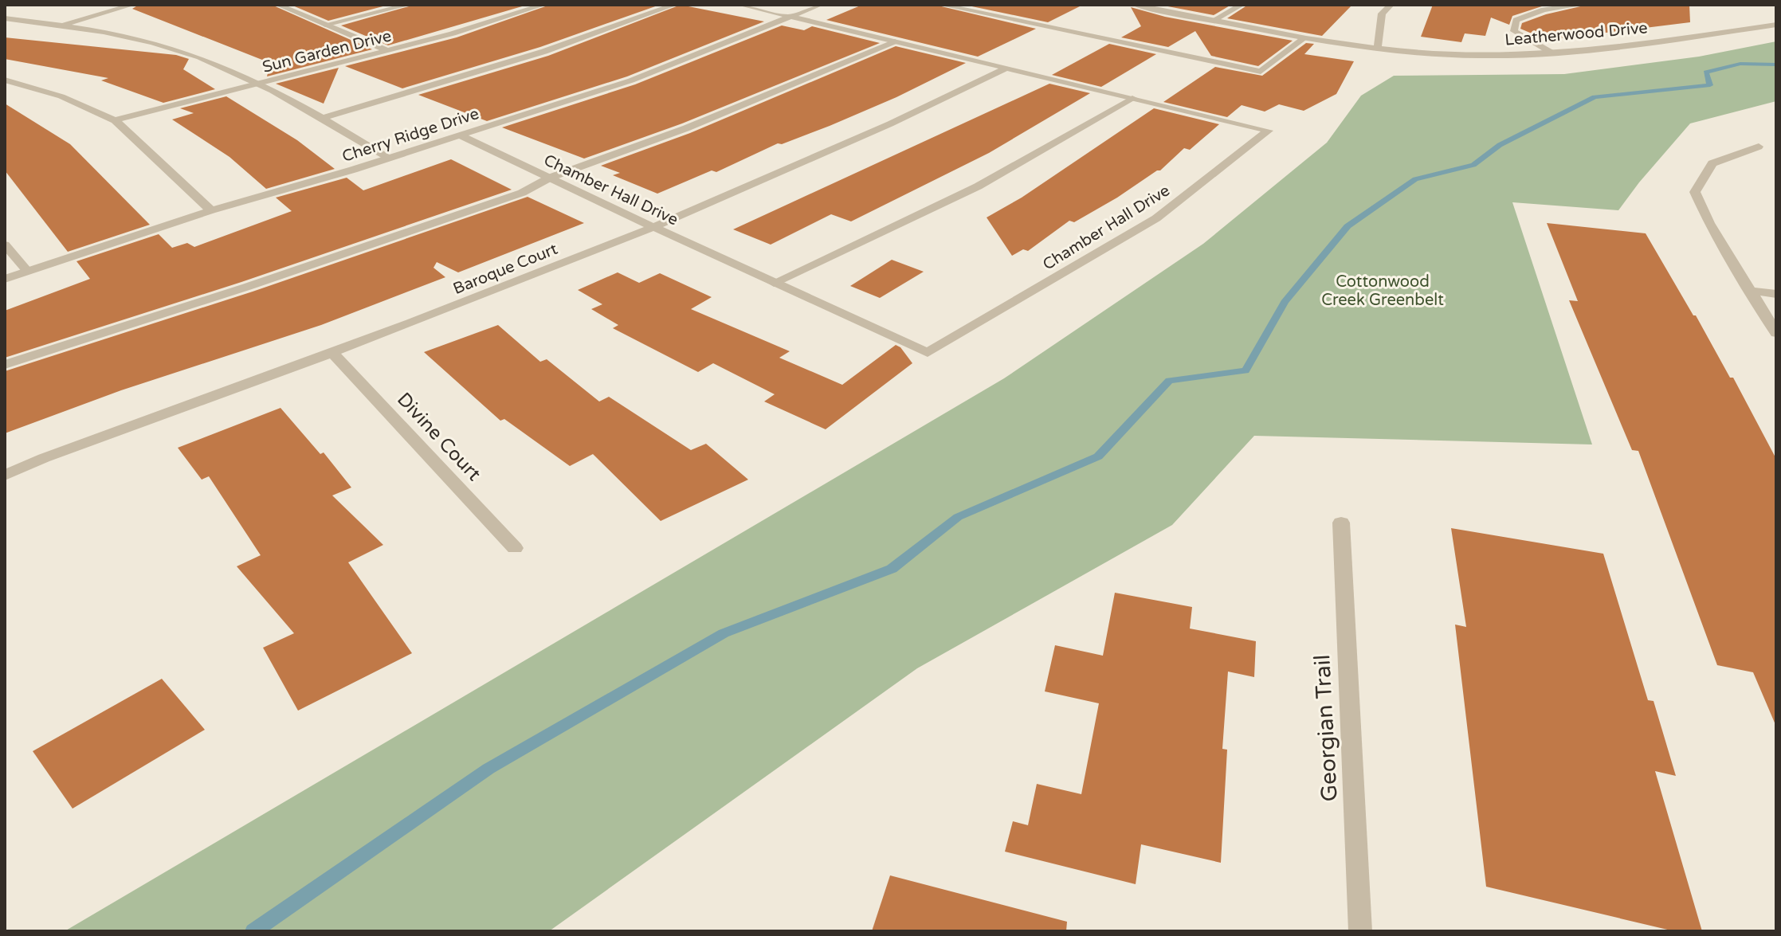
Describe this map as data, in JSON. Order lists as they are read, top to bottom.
{
  "streets": {
    "street": [
      "Leatherwood Drive",
      "Sun Garden Drive",
      "Cherry Ridge Drive",
      "Chamber Hall Drive",
      "Baroque Court",
      "Divine Court",
      "Georgian Trail"
    ]
  },
  "crossings": [
    ["Cherry Ridge Drive", "Chamber Hall Drive"],
    ["Chamber Hall Drive", "Baroque Court"],
    ["Baroque Court", "Divine Court"]
  ],
  "parks": ["Cottonwood Creek Greenbelt"]
}
